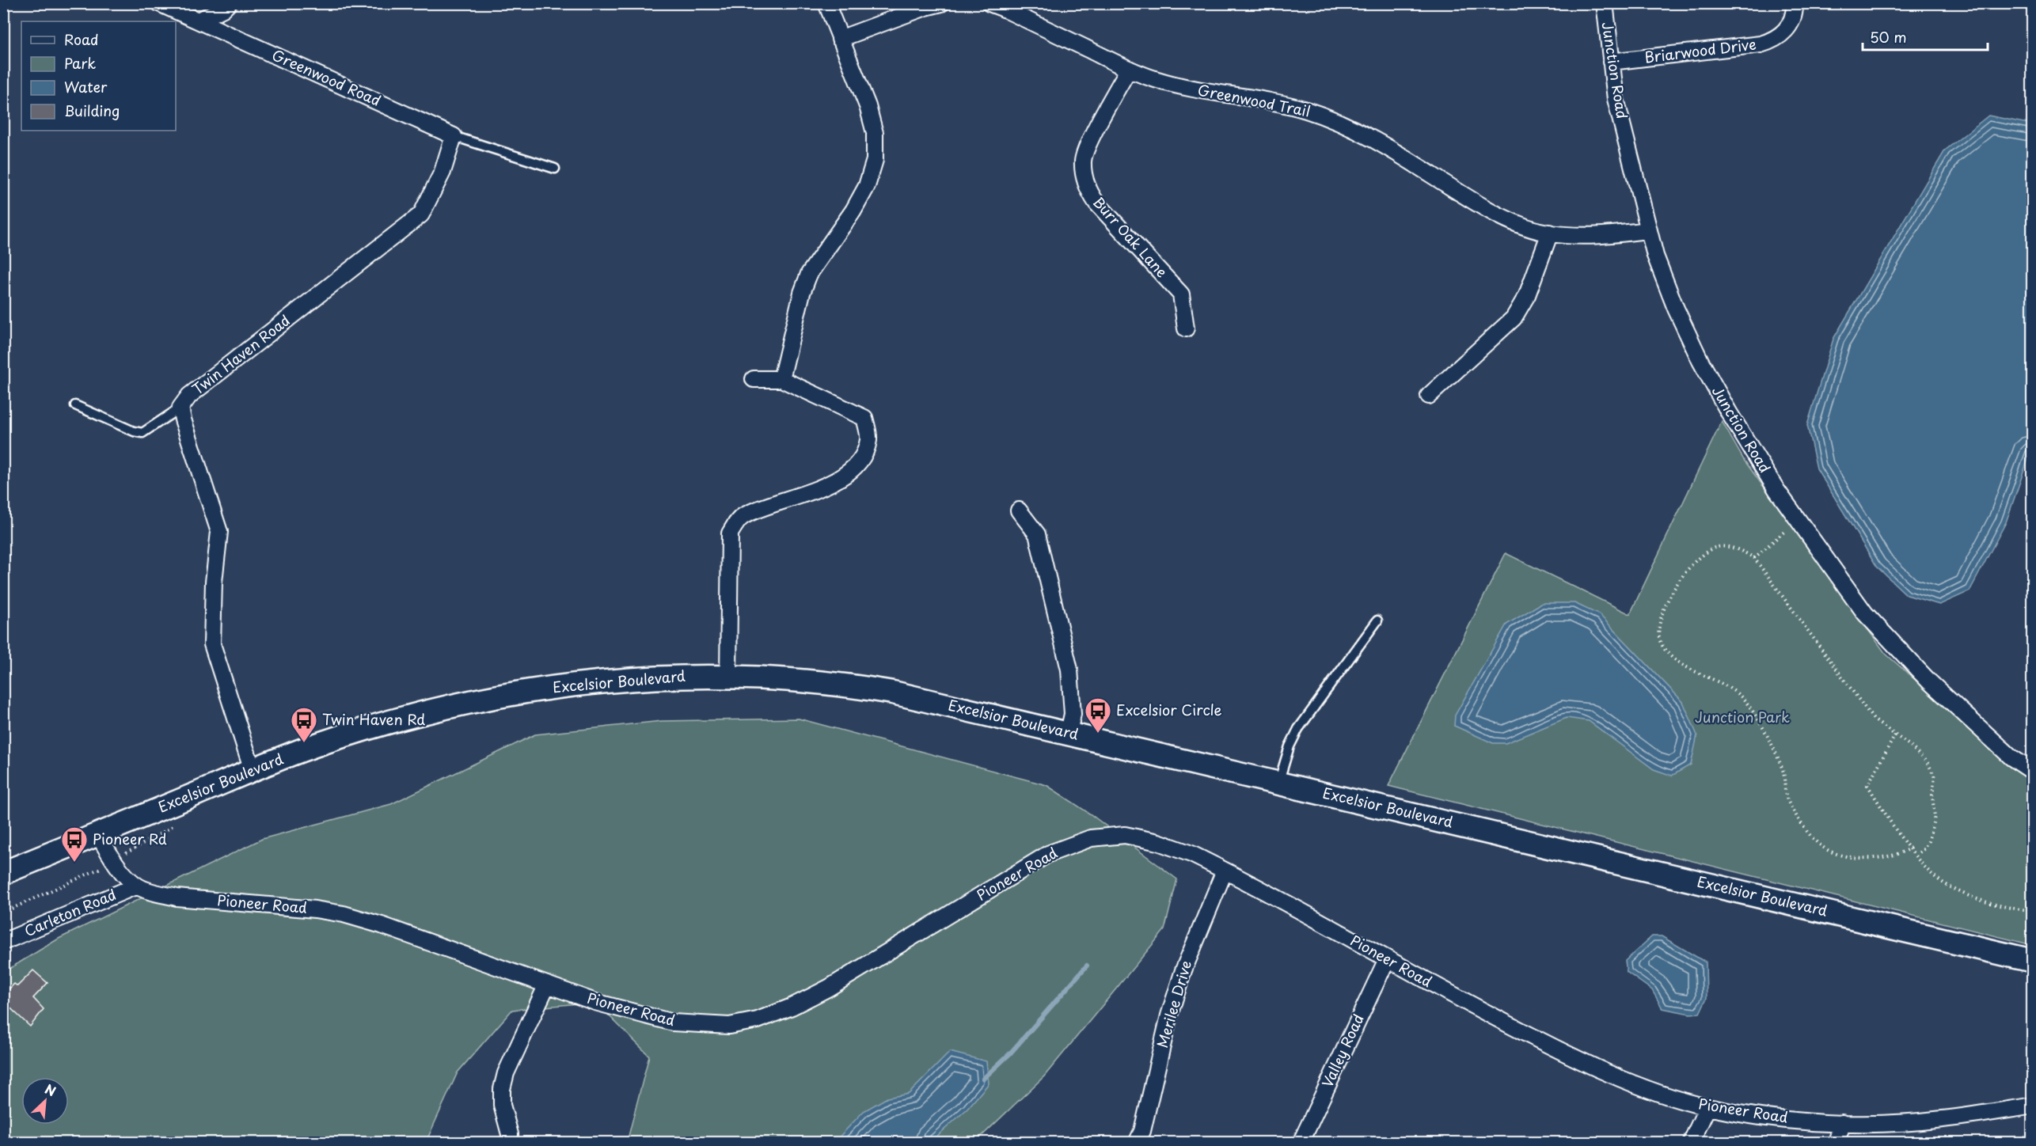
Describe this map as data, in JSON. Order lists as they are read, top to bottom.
{
  "streets": {
    "main road": ["Excelsior Boulevard"],
    "street": [
      "Briarwood Drive",
      "Junction Road",
      "Greenwood Road",
      "Greenwood Trail",
      "Burr Oak Lane",
      "Twin Haven Road",
      "Pioneer Road",
      "Carleton Road",
      "Merilee Drive",
      "Valley Road"
    ]
  },
  "crossings": [
    ["Briarwood Drive", "Junction Road"],
    ["Junction Road", "Greenwood Trail"],
    ["Greenwood Road", "Twin Haven Road"],
    ["Greenwood Trail", "Burr Oak Lane"],
    ["Twin Haven Road", "Excelsior Boulevard"],
    ["Pioneer Road", "Carleton Road"],
    ["Pioneer Road", "Merilee Drive"],
    ["Pioneer Road", "Valley Road"]
  ],
  "parks": ["Junction Park"],
  "places": {
    "bus stop": ["Excelsior Circle", "Twin Haven Rd", "Pioneer Rd"]
  },
  "legend": [
    "Road",
    "Park",
    "Water",
    "Building"
  ],
  "scale_bar": "50 m",
  "north": "top right"
}
